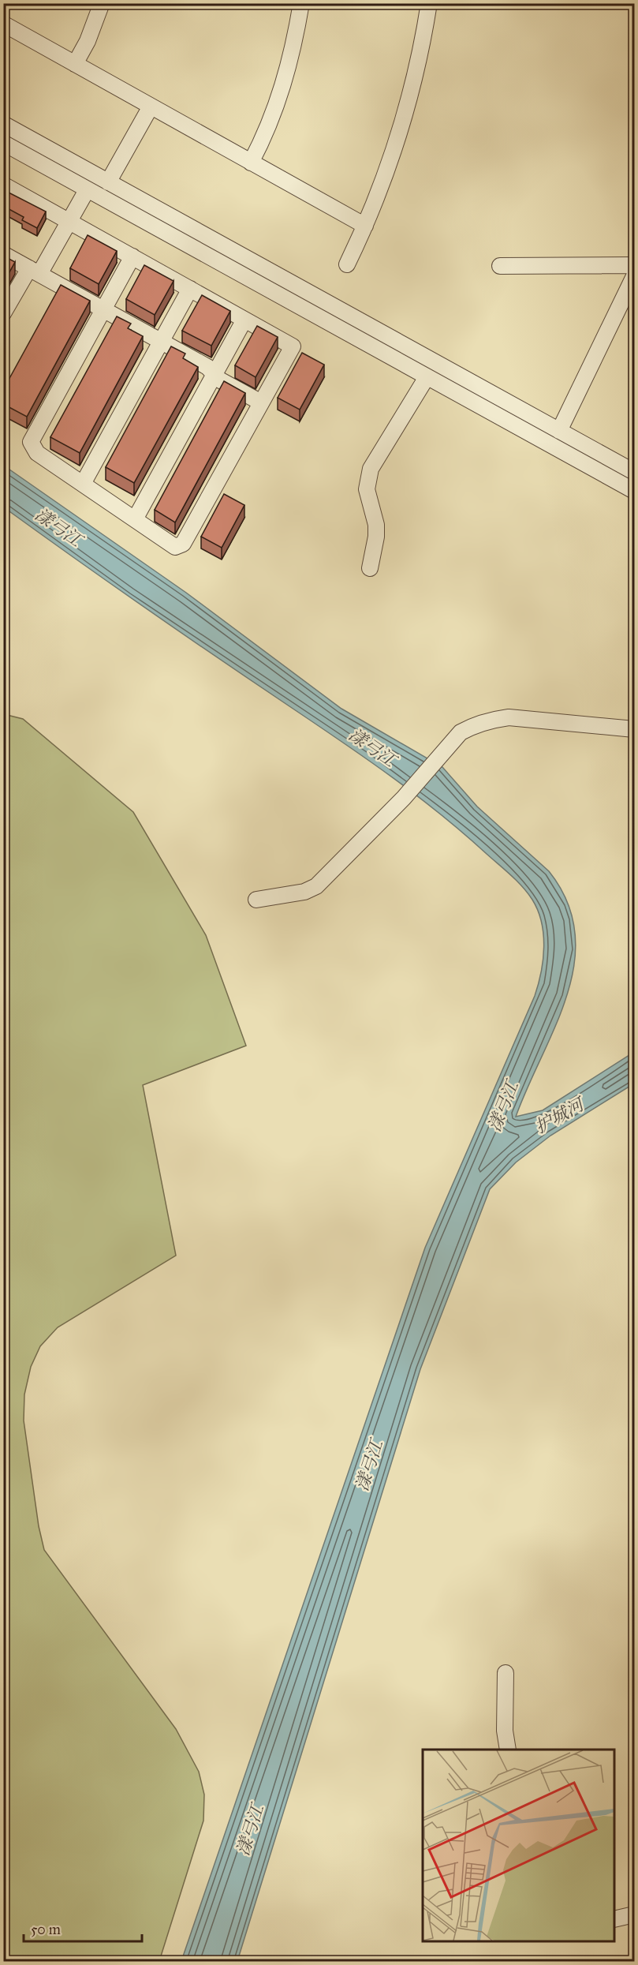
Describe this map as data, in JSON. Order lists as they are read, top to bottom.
{
  "water": ["漾弓江", "护城河"],
  "scale_bar": "50 m"
}
